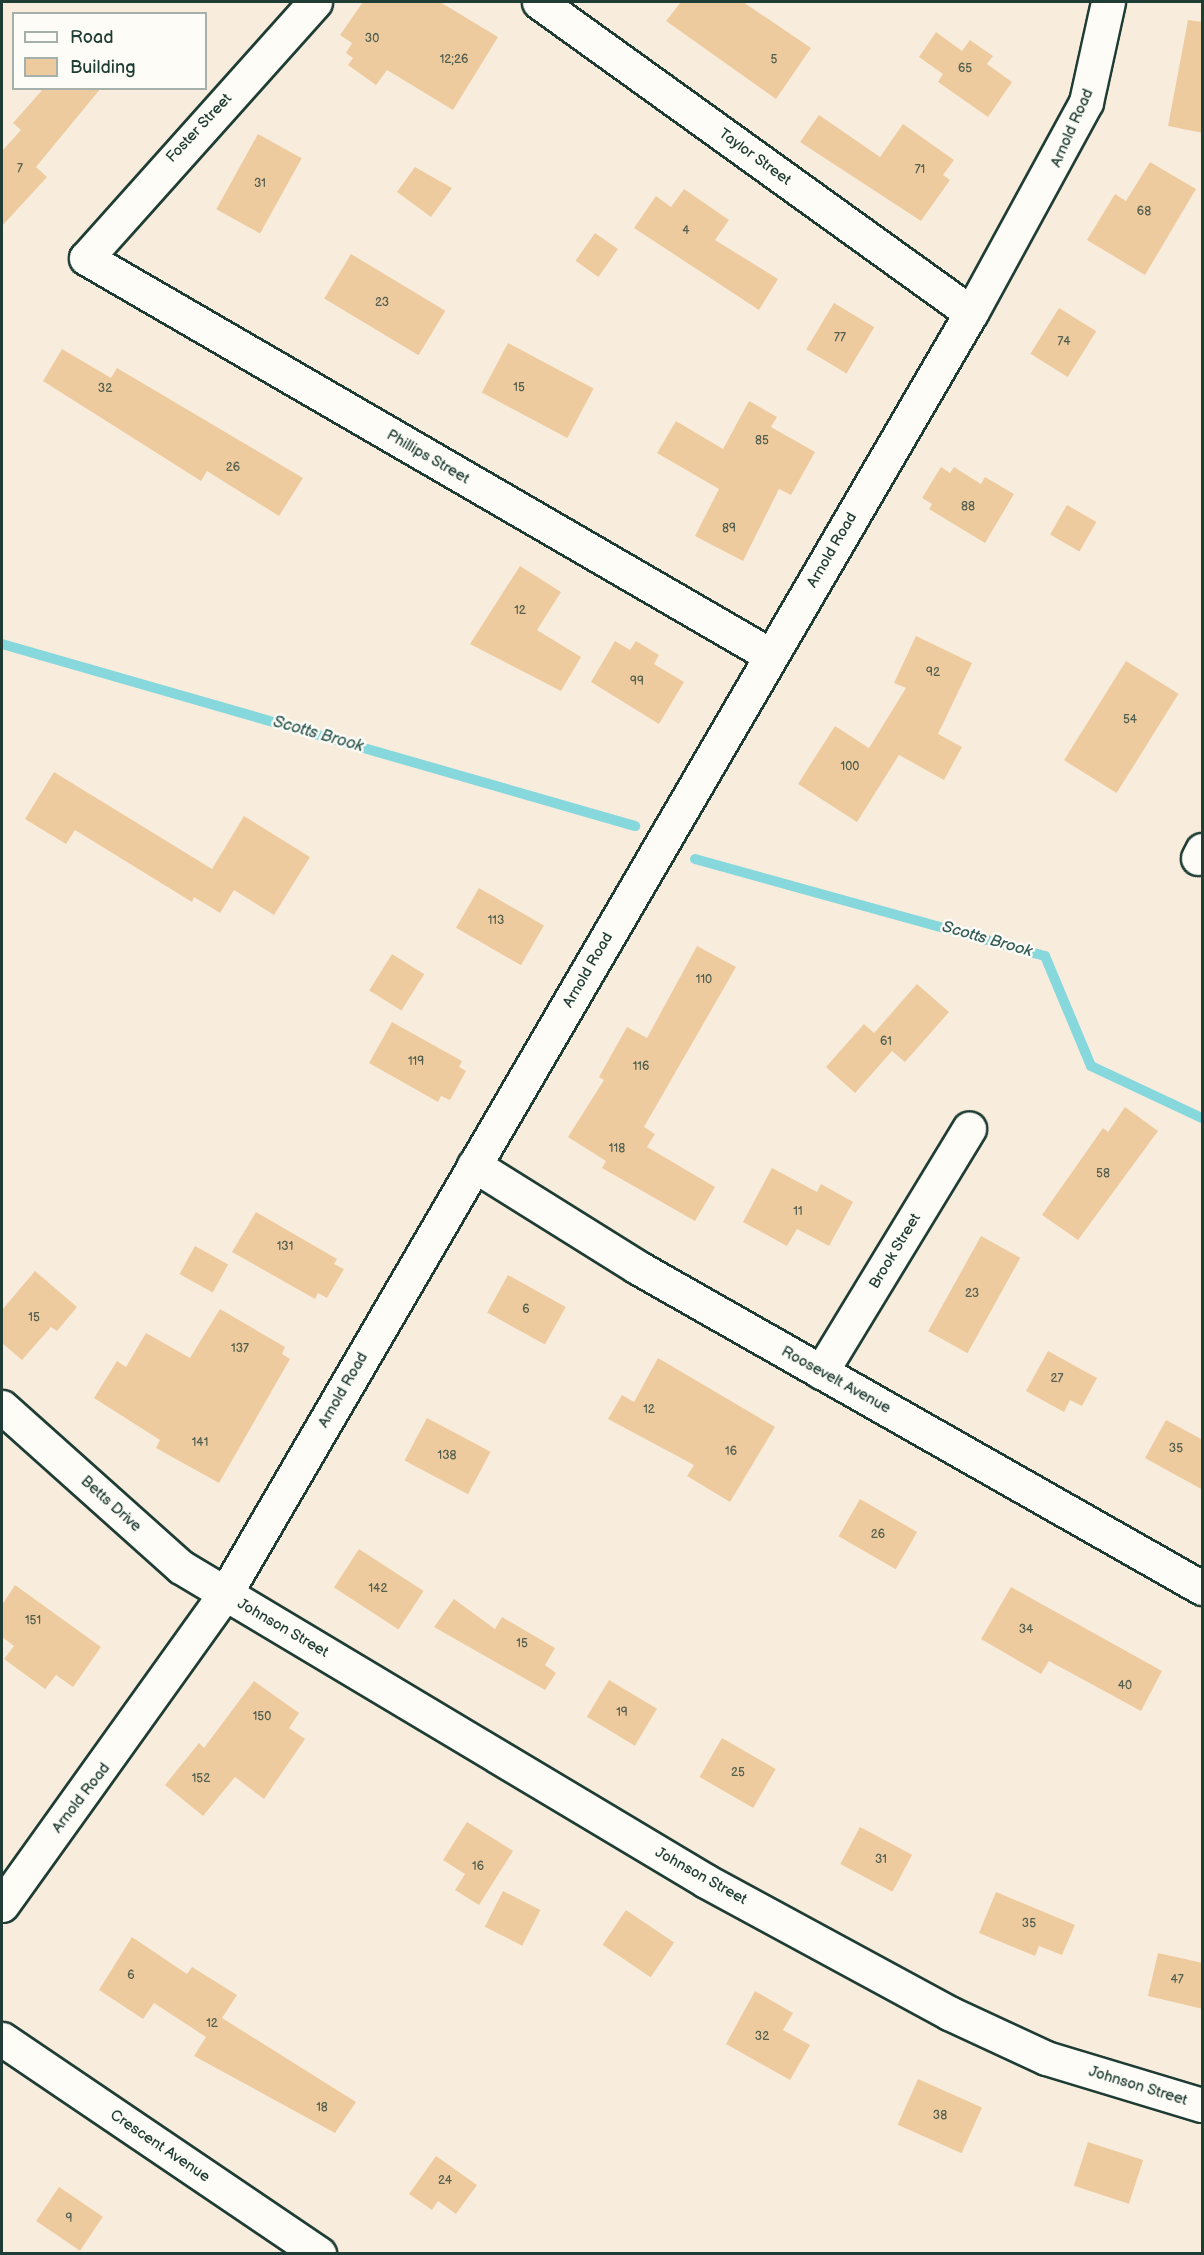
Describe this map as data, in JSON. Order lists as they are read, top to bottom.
{
  "streets": {
    "street": [
      "Foster Street",
      "Arnold Road",
      "Taylor Street",
      "Phillips Street",
      "Brook Street",
      "Roosevelt Avenue",
      "Betts Drive",
      "Johnson Street",
      "Crescent Avenue"
    ]
  },
  "crossings": [
    ["Foster Street", "Phillips Street"],
    ["Arnold Road", "Taylor Street"],
    ["Arnold Road", "Phillips Street"],
    ["Arnold Road", "Roosevelt Avenue"],
    ["Arnold Road", "Betts Drive"],
    ["Arnold Road", "Johnson Street"],
    ["Brook Street", "Roosevelt Avenue"],
    ["Betts Drive", "Johnson Street"]
  ],
  "water": ["Scotts Brook"],
  "house_numbers": [
    "30",
    "12;26",
    "5",
    "65",
    "7",
    "71",
    "31",
    "68",
    "4",
    "23",
    "77",
    "74",
    "15",
    "32",
    "85",
    "26",
    "88",
    "89",
    "12",
    "92",
    "99",
    "54",
    "100",
    "113",
    "110",
    "61",
    "119",
    "116",
    "118",
    "58",
    "11",
    "131",
    "23",
    "6",
    "15",
    "137",
    "27",
    "12",
    "141",
    "35",
    "16",
    "138",
    "26",
    "142",
    "151",
    "34",
    "15",
    "40",
    "19",
    "150",
    "25",
    "152",
    "31",
    "16",
    "35",
    "6",
    "47",
    "12",
    "32",
    "18",
    "38",
    "24",
    "9"
  ],
  "legend": ["Road", "Building"]
}
